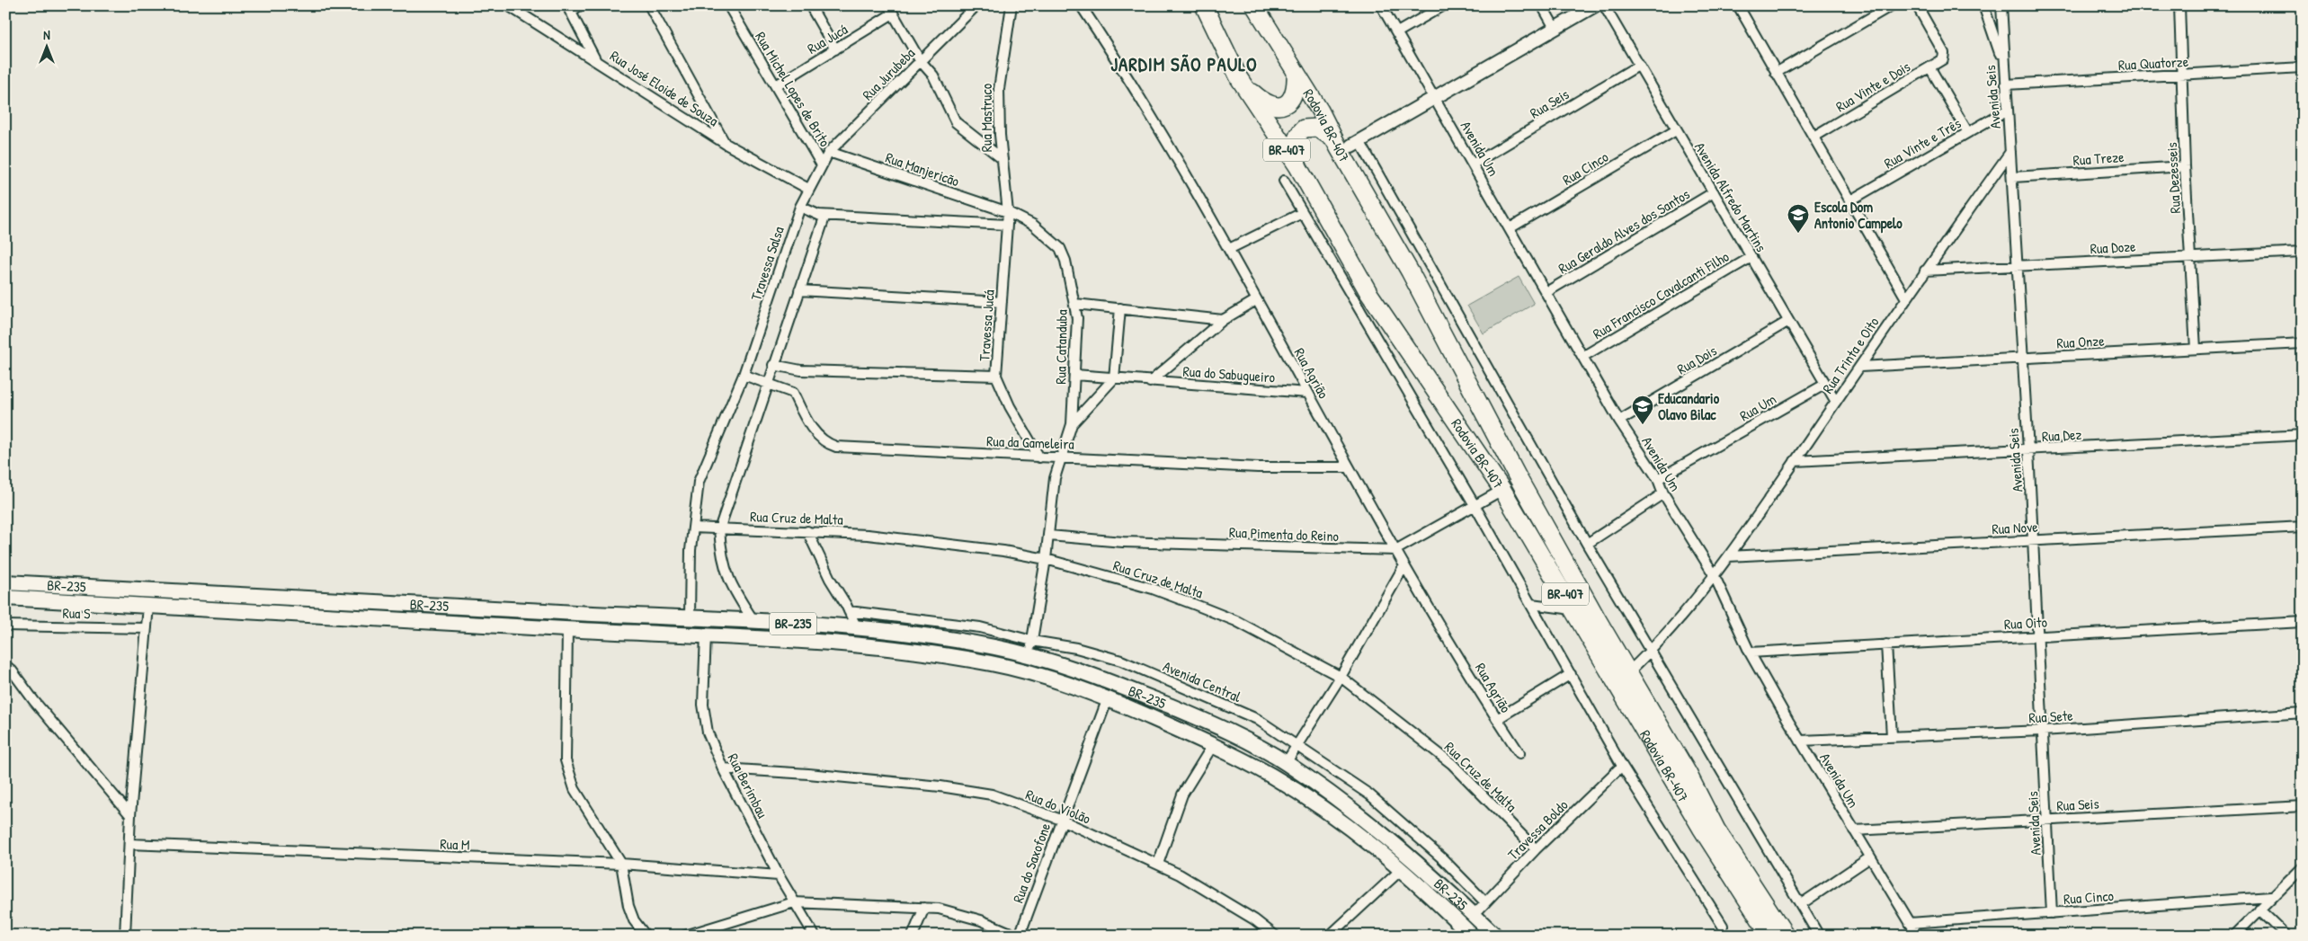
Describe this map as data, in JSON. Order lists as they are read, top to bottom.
{
  "streets": {
    "highway": ["Rodovia BR-407", "BR-407"],
    "main road": ["BR-235"],
    "street": [
      "Rua Jucá",
      "Rua Quatorze",
      "Rua Jurubeba",
      "Rua Vinte e Dois",
      "Rua José Eloide de Souza",
      "Rua Michel Lopes de Brito",
      "Avenida Seis",
      "Rua Seis",
      "Rua Mastruco",
      "Rua Vinte e Três",
      "Avenida Um",
      "Rua Treze",
      "Rua Cinco",
      "Rua Manjericão",
      "Rua Dezesseis",
      "Avenida Alfredo Martins",
      "Rua Geraldo Alves dos Santos",
      "Rua Doze",
      "Travessa Salsa",
      "Rua Francisco Cavalcanti Filho",
      "Travessa Jucá",
      "Rua Onze",
      "Rua Catanduba",
      "Rua Trinta e Oito",
      "Rua Dois",
      "Rua Agrião",
      "Rua do Sabugueiro",
      "Rua Um",
      "Rua Dez",
      "Rua da Gameleira",
      "Rua Cruz de Malta",
      "Rua Nove",
      "Rua Pimenta do Reino",
      "Rua S",
      "Rua Oito",
      "Avenida Central",
      "Rua Sete",
      "Rua Berimbau",
      "Rua do Violão",
      "Travessa Boldo",
      "Rua M",
      "Rua do Saxofone"
    ]
  },
  "crossings": [
    ["Rua Jucá", "Rua Michel Lopes de Brito"],
    ["Rua Jucá", "Rua Mastruco"],
    ["Rua Quatorze", "Avenida Seis"],
    ["Rua Quatorze", "Rua Dezesseis"],
    ["Rua Jurubeba", "Rua Michel Lopes de Brito"],
    ["Rua Jurubeba", "Rua Mastruco"],
    ["Rua Jurubeba", "Rua Manjericão"],
    ["Rua Jurubeba", "Travessa Salsa"],
    ["Rua José Eloide de Souza", "Travessa Salsa"],
    ["Rua Michel Lopes de Brito", "Travessa Salsa"],
    ["Avenida Seis", "Rua Seis"],
    ["Avenida Seis", "Rua Vinte e Três"],
    ["Avenida Seis", "Rua Treze"],
    ["Avenida Seis", "Rua Cinco"],
    ["Avenida Seis", "Rua Doze"],
    ["Avenida Seis", "Rua Onze"],
    ["Avenida Seis", "Rua Trinta e Oito"],
    ["Avenida Seis", "Rua Dez"],
    ["Avenida Seis", "Rua Nove"],
    ["Avenida Seis", "Rua Oito"],
    ["Avenida Seis", "Rua Sete"],
    ["Rua Seis", "Avenida Um"],
    ["Rua Seis", "Avenida Alfredo Martins"],
    ["Rua Mastruco", "Travessa Jucá"],
    ["Rodovia BR-407", "BR-407"],
    ["Rodovia BR-407", "Rua Trinta e Oito"],
    ["Avenida Um", "Rua Cinco"],
    ["Avenida Um", "Rua Geraldo Alves dos Santos"],
    ["Avenida Um", "Rua Francisco Cavalcanti Filho"],
    ["Avenida Um", "Rua Trinta e Oito"],
    ["Avenida Um", "Rua Dois"],
    ["Avenida Um", "Rua Um"],
    ["Avenida Um", "Rua Oito"],
    ["Avenida Um", "Rua Sete"],
    ["BR-407", "Rua Trinta e Oito"],
    ["Rua Treze", "Rua Dezesseis"],
    ["Rua Cinco", "Avenida Alfredo Martins"],
    ["Rua Manjericão", "Travessa Jucá"],
    ["Rua Manjericão", "Rua Catanduba"],
    ["Rua Dezesseis", "Rua Doze"],
    ["Rua Dezesseis", "Rua Onze"],
    ["Avenida Alfredo Martins", "Rua Geraldo Alves dos Santos"],
    ["Avenida Alfredo Martins", "Rua Francisco Cavalcanti Filho"],
    ["Avenida Alfredo Martins", "Rua Trinta e Oito"],
    ["Avenida Alfredo Martins", "Rua Dois"],
    ["Avenida Alfredo Martins", "Rua Um"],
    ["Rua Doze", "Rua Trinta e Oito"],
    ["Travessa Salsa", "Rua da Gameleira"],
    ["Travessa Jucá", "Rua Catanduba"],
    ["Travessa Jucá", "Rua da Gameleira"],
    ["Rua Onze", "Rua Trinta e Oito"],
    ["Rua Catanduba", "Rua do Sabugueiro"],
    ["Rua Catanduba", "Rua da Gameleira"],
    ["Rua Trinta e Oito", "Rua Dez"],
    ["Rua Trinta e Oito", "Rua Nove"],
    ["Rua Agrião", "Rua do Sabugueiro"],
    ["Rua Agrião", "Rua da Gameleira"],
    ["Rua Agrião", "Rua Pimenta do Reino"],
    ["Rua Cruz de Malta", "Travessa Boldo"],
    ["BR-235", "Rua Berimbau"],
    ["BR-235", "Travessa Boldo"],
    ["BR-235", "Rua do Saxofone"],
    ["Avenida Central", "Travessa Boldo"],
    ["Rua Berimbau", "Rua do Violão"],
    ["Rua Berimbau", "Rua M"],
    ["Rua do Violão", "Rua do Saxofone"]
  ],
  "districts": ["JARDIM SÃO PAULO"],
  "places": {
    "school or university": ["Escola Dom Antonio Campelo", "Educandario Olavo Bilac"]
  },
  "north": "top"
}
